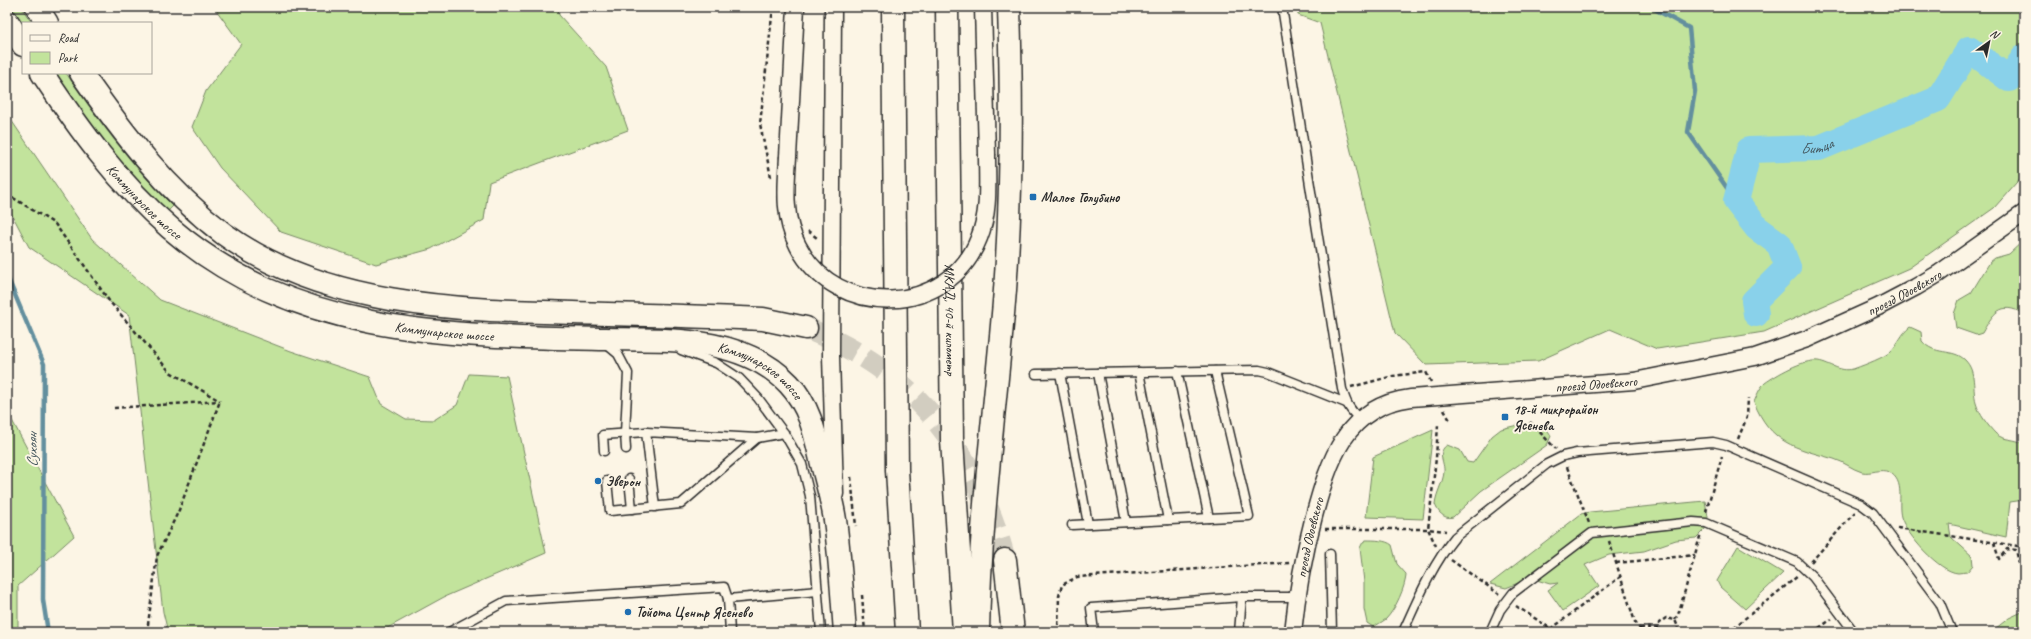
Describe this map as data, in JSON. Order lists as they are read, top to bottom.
{
  "streets": {
    "main road": ["Коммунарское шоссе", "МКАД, 40-й километр"],
    "street": ["проезд Одоевского"]
  },
  "water": ["Битца", "Сухоян"],
  "places": {
    "transit": ["Малое Голубино", "18-й микрорайон Ясенева"],
    "other": ["Эверон", "Тойота Центр Ясенево"]
  },
  "legend": ["Road", "Park"],
  "north": "top right"
}
